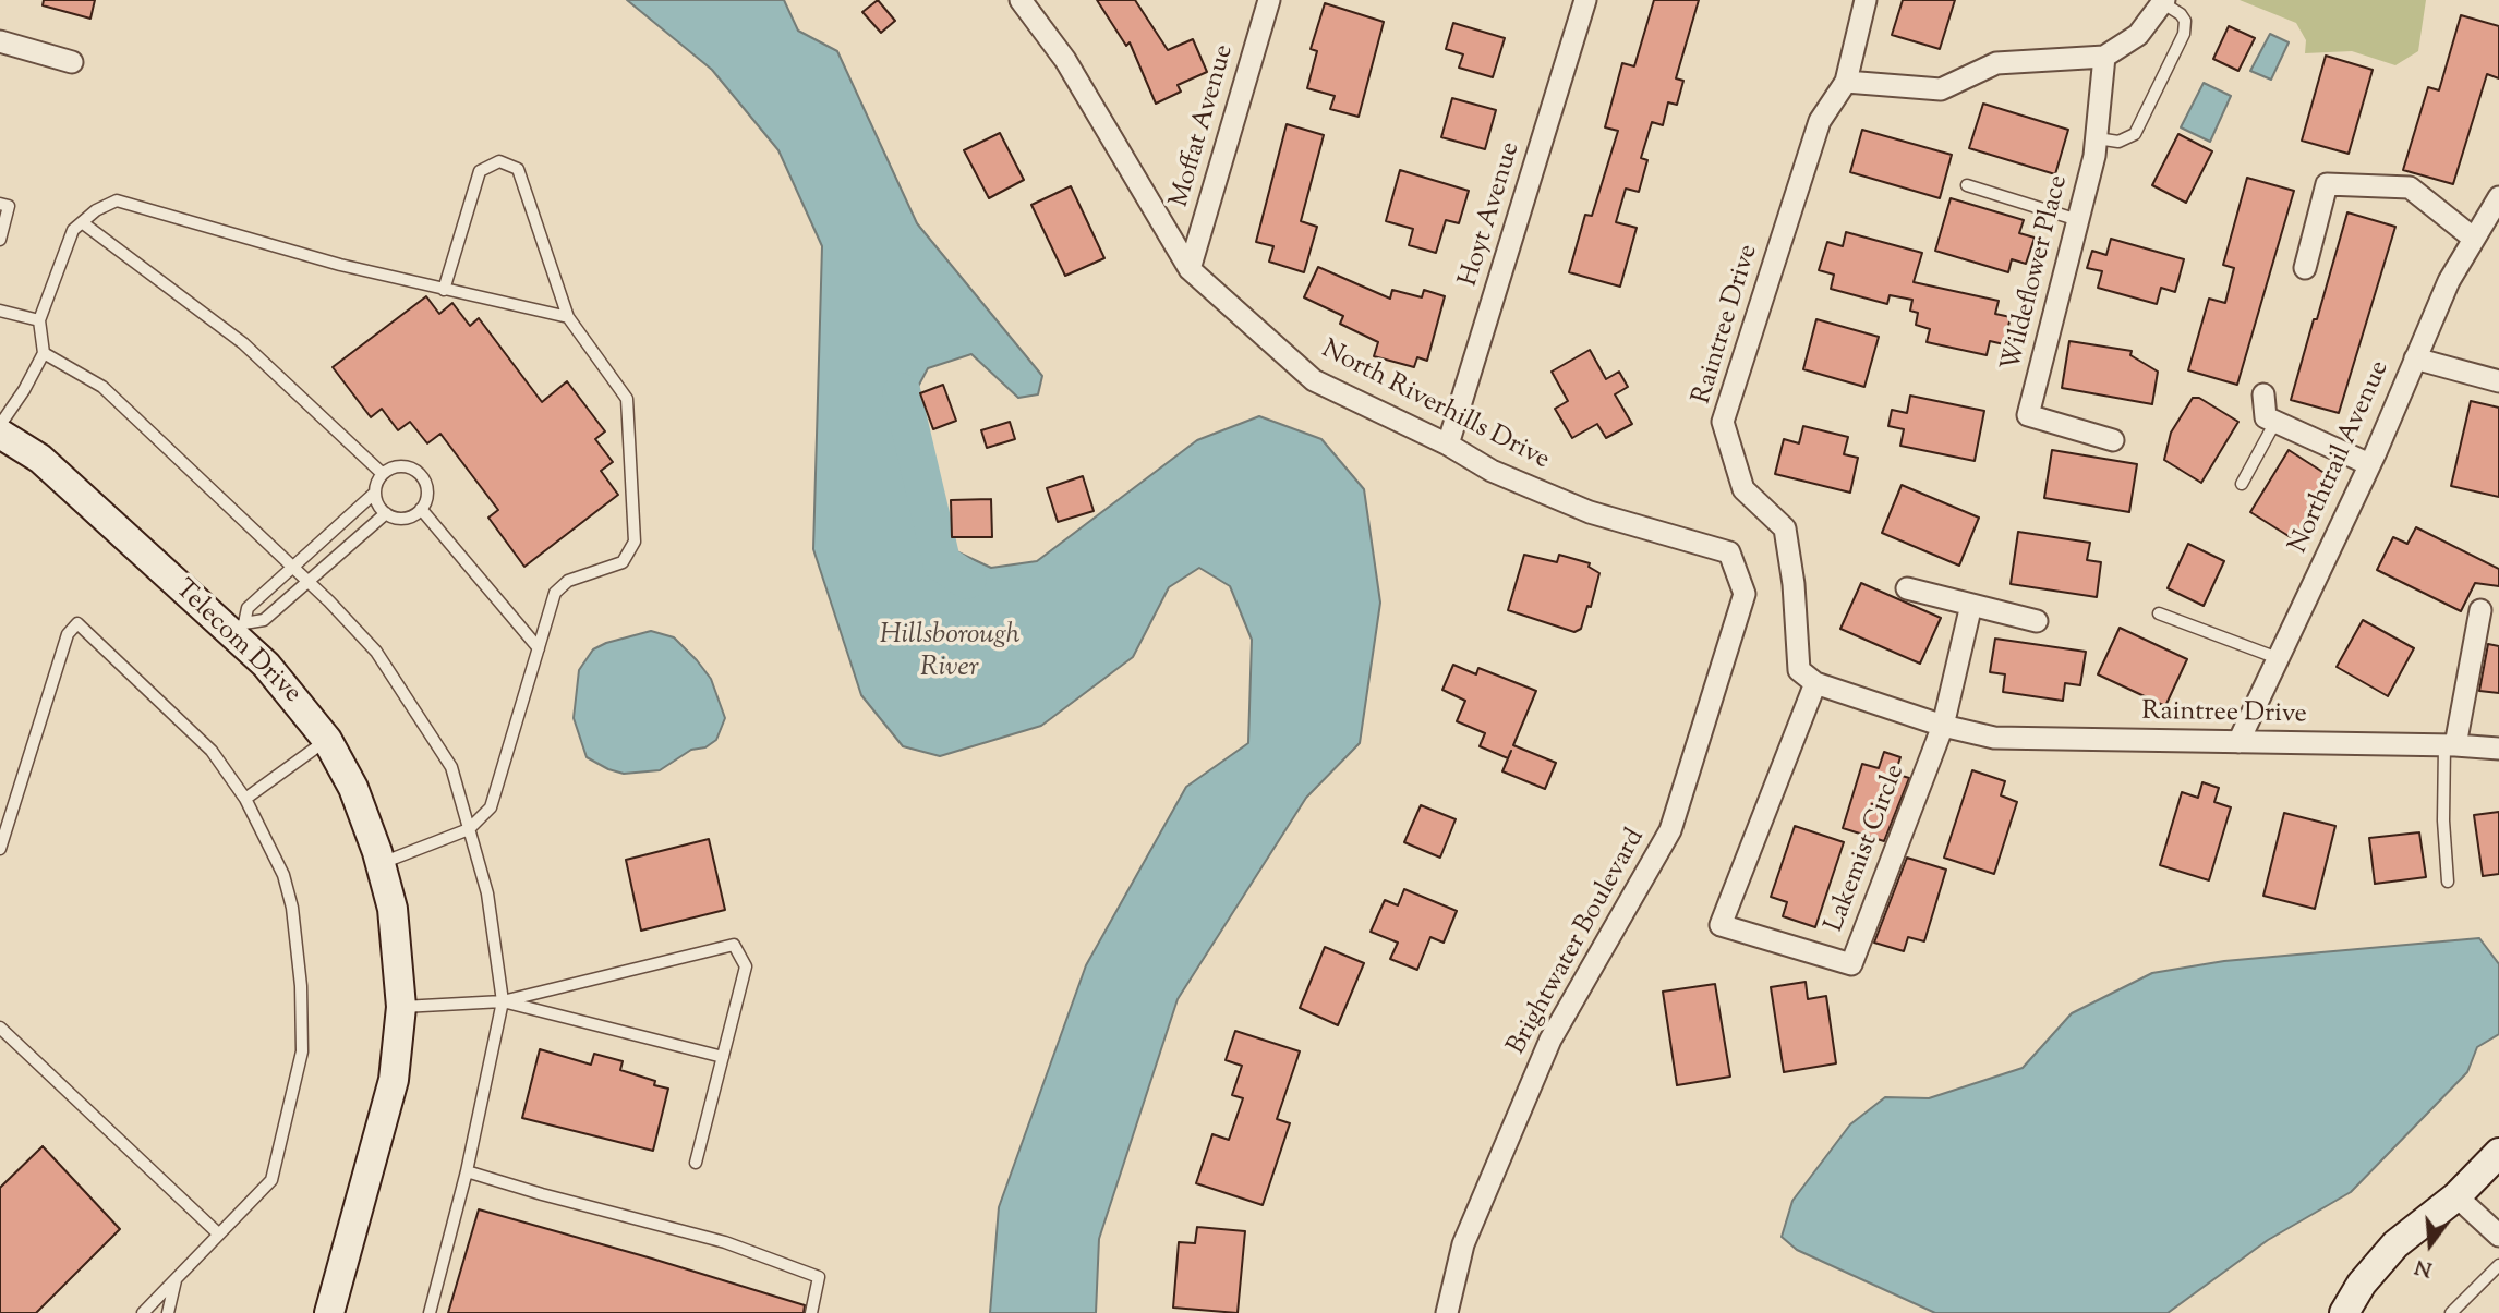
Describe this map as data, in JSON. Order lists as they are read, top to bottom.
{
  "streets": {
    "street": [
      "Moffat Avenue",
      "Hoyt Avenue",
      "Wildeflower Place",
      "Raintree Drive",
      "North Riverhills Drive",
      "Northtrail Avenue",
      "Telecom Drive",
      "Lakemist Circle",
      "Brightwater Boulevard"
    ]
  },
  "crossings": [
    ["Moffat Avenue", "North Riverhills Drive"],
    ["Hoyt Avenue", "North Riverhills Drive"],
    ["Raintree Drive", "Northtrail Avenue"],
    ["Raintree Drive", "Lakemist Circle"],
    ["North Riverhills Drive", "Brightwater Boulevard"]
  ],
  "water": ["Hillsborough River"],
  "north": "bottom"
}
